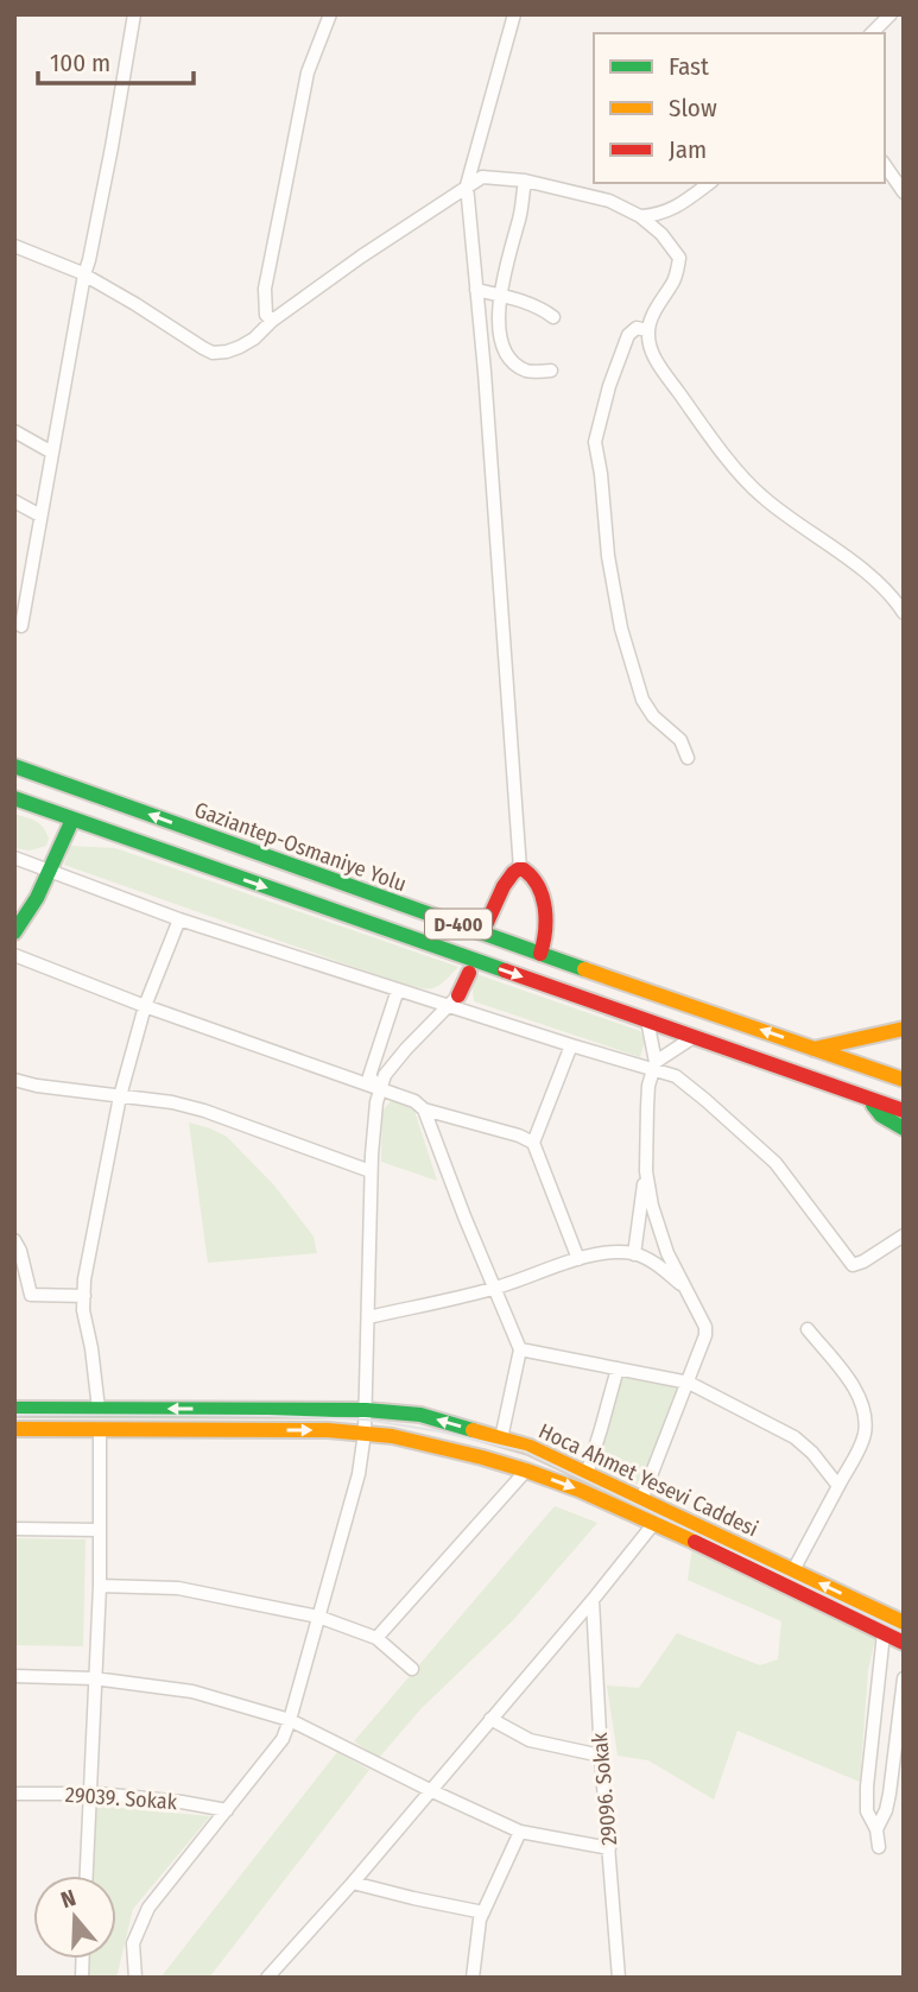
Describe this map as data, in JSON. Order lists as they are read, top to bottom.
{
  "streets": {
    "main road": ["Gaziantep-Osmaniye Yolu", "D-400", "Hoca Ahmet Yesevi Caddesi"],
    "street": ["29096. Sokak", "29039. Sokak"]
  },
  "legend": ["Fast", "Slow", "Jam"],
  "scale_bar": "100 m",
  "north": "top"
}
